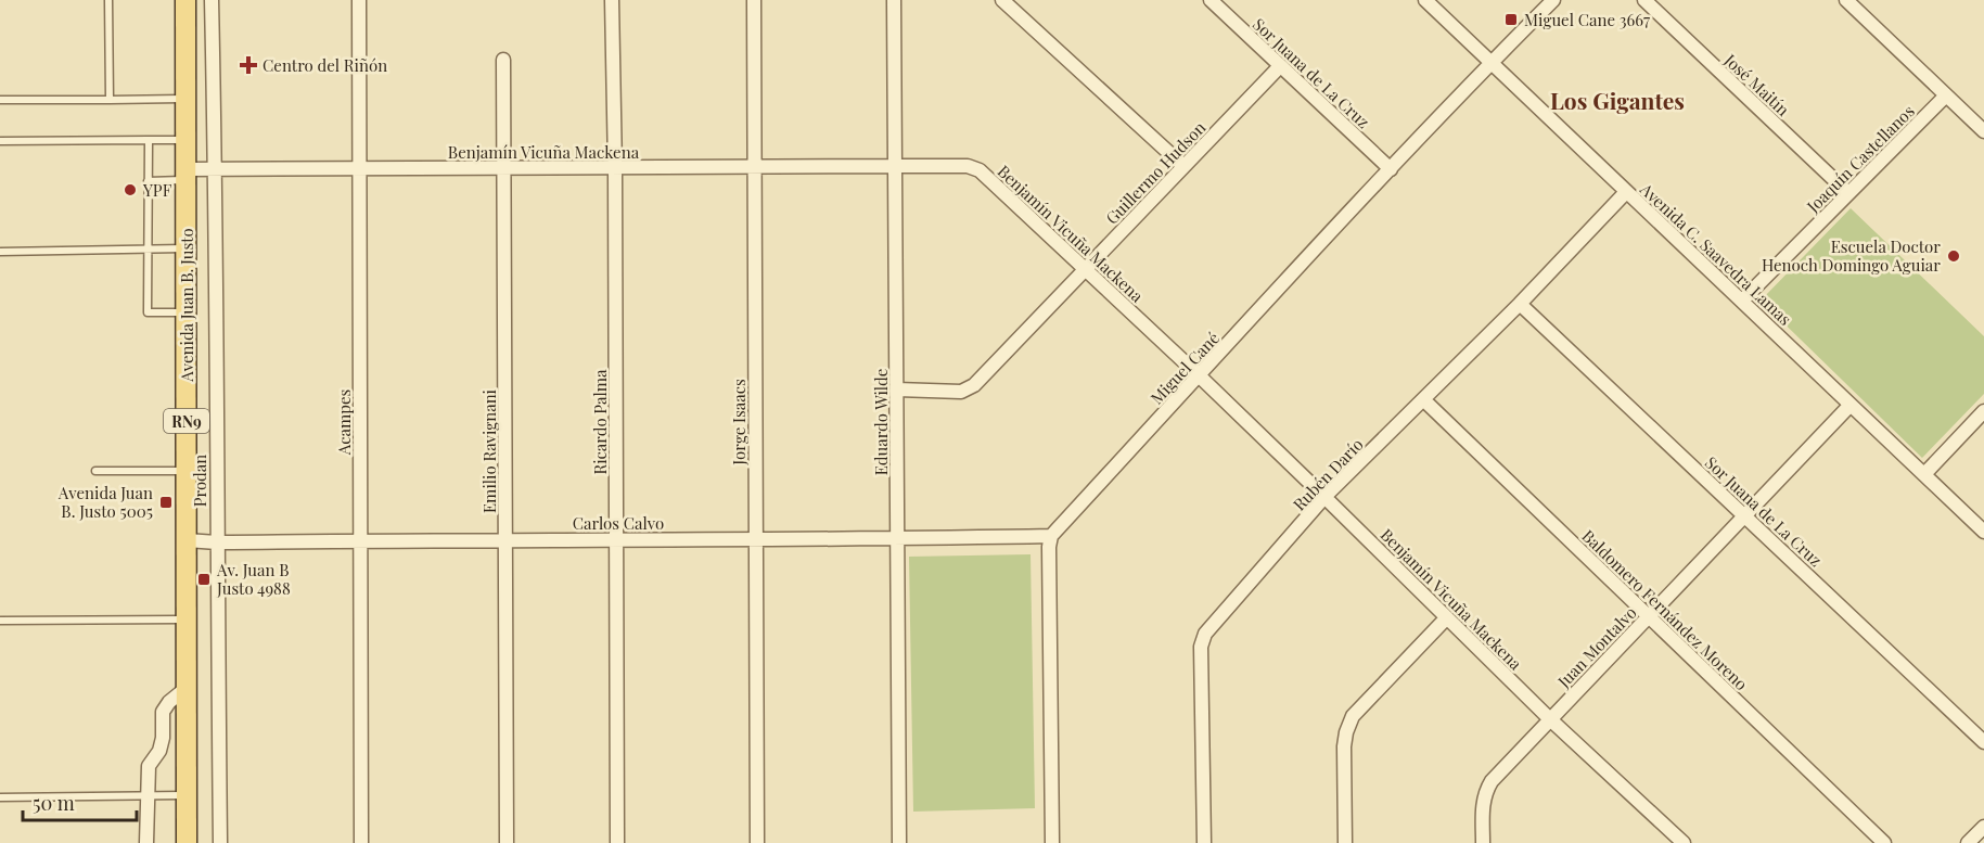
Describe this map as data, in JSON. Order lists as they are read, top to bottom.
{
  "streets": {
    "main road": ["Avenida Juan B. Justo", "RN9"],
    "street": [
      "Sor Juana de La Cruz",
      "José Maitín",
      "Benjamín Vicuña Mackena",
      "Joaquín Castellanos",
      "Guillermo Hudson",
      "Avenida C. Saavedra Lamas",
      "Miguel Cané",
      "Acampes",
      "Ricardo Palma",
      "Jorge Isaacs",
      "Eduardo Wilde",
      "Emilio Ravignani",
      "Rubén Darío",
      "Prodan",
      "Carlos Calvo",
      "Baldomero Fernández Moreno",
      "Juan Montalvo"
    ]
  },
  "crossings": [
    ["Sor Juana de La Cruz", "Guillermo Hudson"],
    ["Sor Juana de La Cruz", "Miguel Cané"],
    ["Sor Juana de La Cruz", "Rubén Darío"],
    ["Sor Juana de La Cruz", "Juan Montalvo"],
    ["José Maitín", "Joaquín Castellanos"],
    ["Benjamín Vicuña Mackena", "Guillermo Hudson"],
    ["Benjamín Vicuña Mackena", "Avenida Juan B. Justo"],
    ["Benjamín Vicuña Mackena", "Miguel Cané"],
    ["Benjamín Vicuña Mackena", "Acampes"],
    ["Benjamín Vicuña Mackena", "Ricardo Palma"],
    ["Benjamín Vicuña Mackena", "Jorge Isaacs"],
    ["Benjamín Vicuña Mackena", "Eduardo Wilde"],
    ["Benjamín Vicuña Mackena", "Emilio Ravignani"],
    ["Benjamín Vicuña Mackena", "Rubén Darío"],
    ["Benjamín Vicuña Mackena", "Prodan"],
    ["Benjamín Vicuña Mackena", "Juan Montalvo"],
    ["Joaquín Castellanos", "Avenida C. Saavedra Lamas"],
    ["Guillermo Hudson", "Eduardo Wilde"],
    ["Avenida C. Saavedra Lamas", "Miguel Cané"],
    ["Avenida C. Saavedra Lamas", "Rubén Darío"],
    ["Avenida C. Saavedra Lamas", "Juan Montalvo"],
    ["Avenida Juan B. Justo", "Carlos Calvo"],
    ["Miguel Cané", "Carlos Calvo"],
    ["Acampes", "Carlos Calvo"],
    ["Ricardo Palma", "Carlos Calvo"],
    ["Jorge Isaacs", "Carlos Calvo"],
    ["Eduardo Wilde", "Carlos Calvo"],
    ["Emilio Ravignani", "Carlos Calvo"],
    ["Rubén Darío", "Baldomero Fernández Moreno"],
    ["Prodan", "Carlos Calvo"],
    ["Baldomero Fernández Moreno", "Juan Montalvo"]
  ],
  "districts": ["Los Gigantes"],
  "places": {
    "transit": ["Miguel Cane 3667", "Avenida Juan B. Justo 5005", "Av. Juan B Justo 4988"],
    "health": ["Centro del Riñón"],
    "other": ["YPF", "Escuela Doctor Henoch Domingo Aguiar"]
  },
  "scale_bar": "50 m"
}
